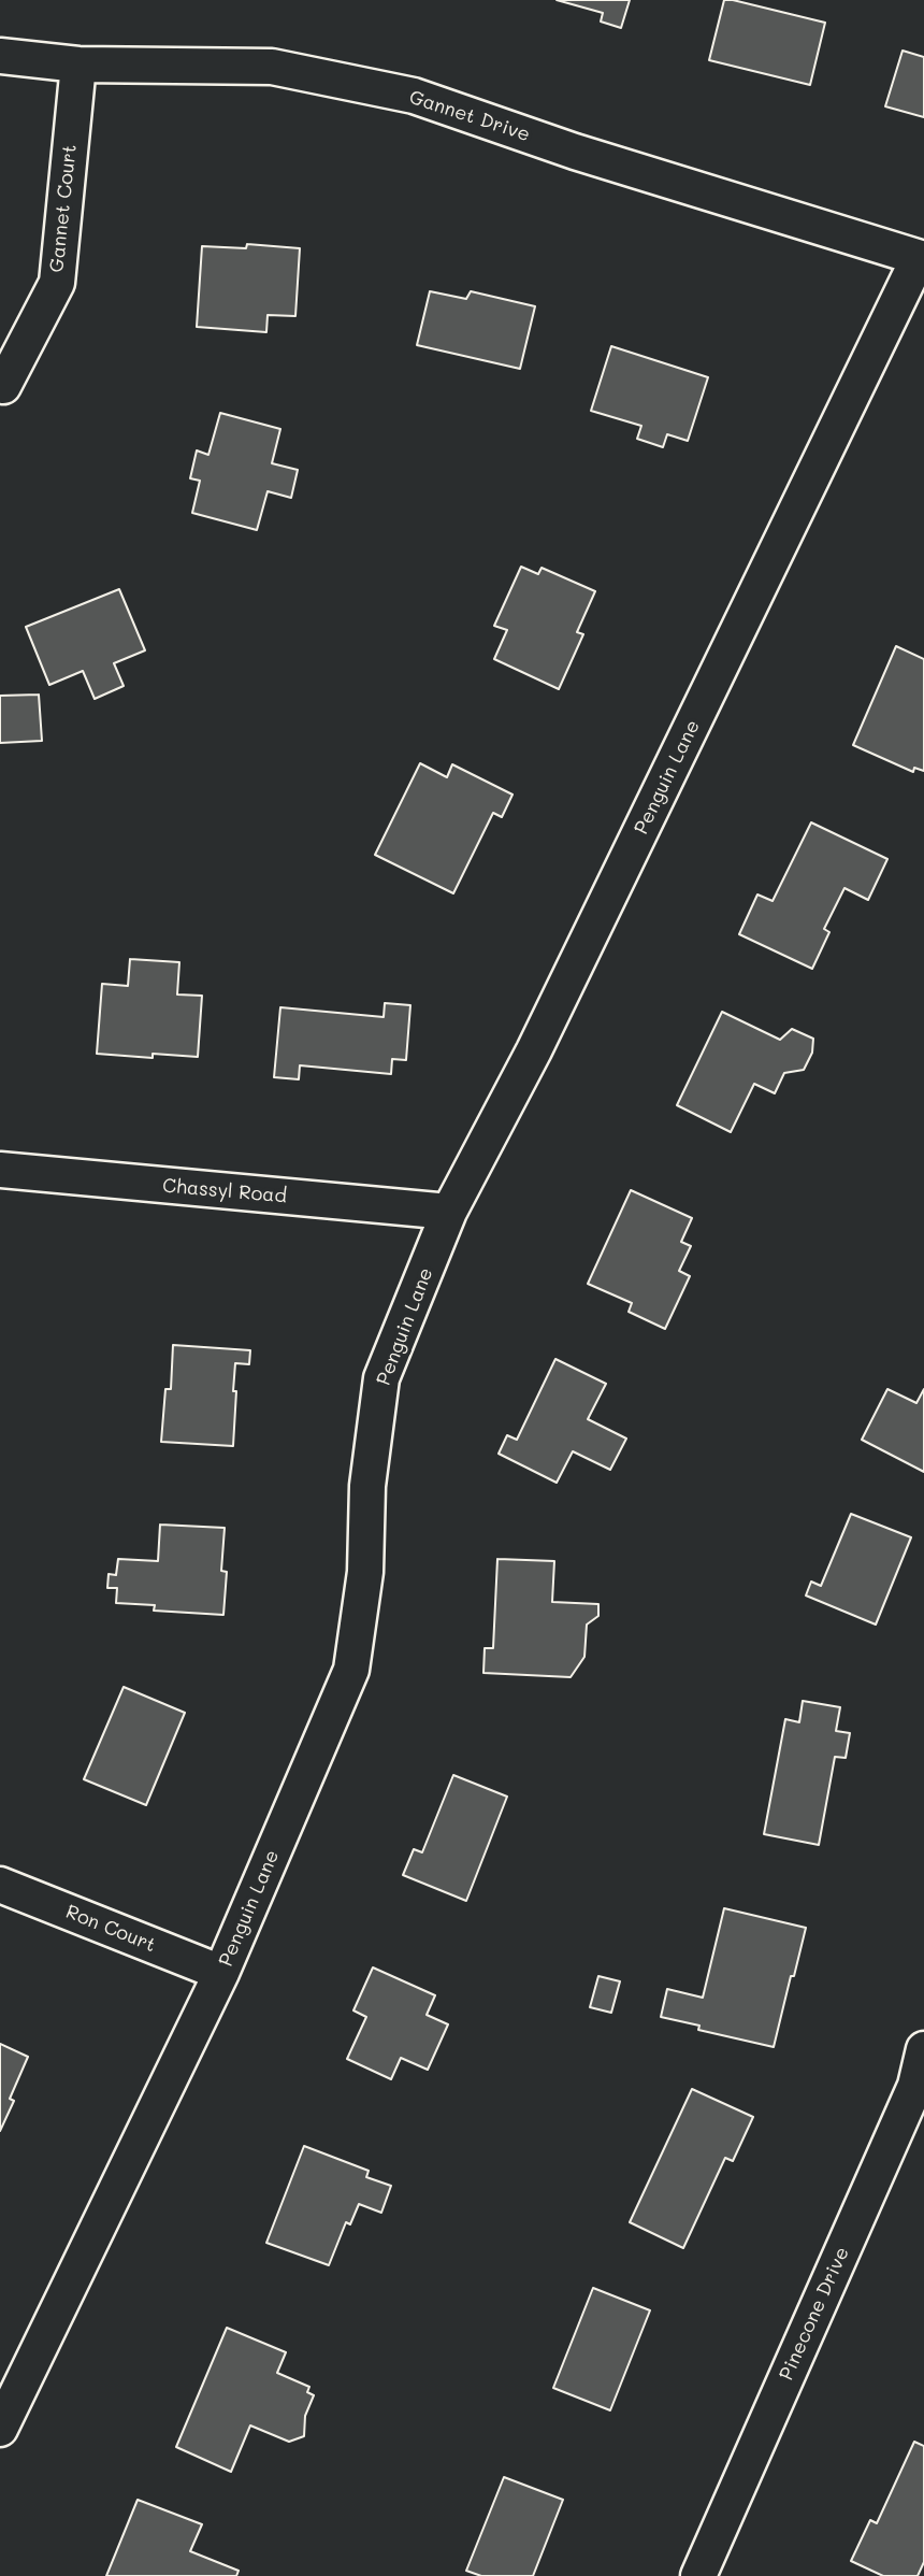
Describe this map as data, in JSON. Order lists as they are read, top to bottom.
{
  "streets": {
    "street": [
      "Gannet Drive",
      "Gannet Court",
      "Penguin Lane",
      "Chassyl Road",
      "Ron Court",
      "Pinecone Drive"
    ]
  },
  "crossings": [
    ["Gannet Drive", "Gannet Court"],
    ["Gannet Drive", "Penguin Lane"],
    ["Penguin Lane", "Chassyl Road"],
    ["Penguin Lane", "Ron Court"]
  ]
}
